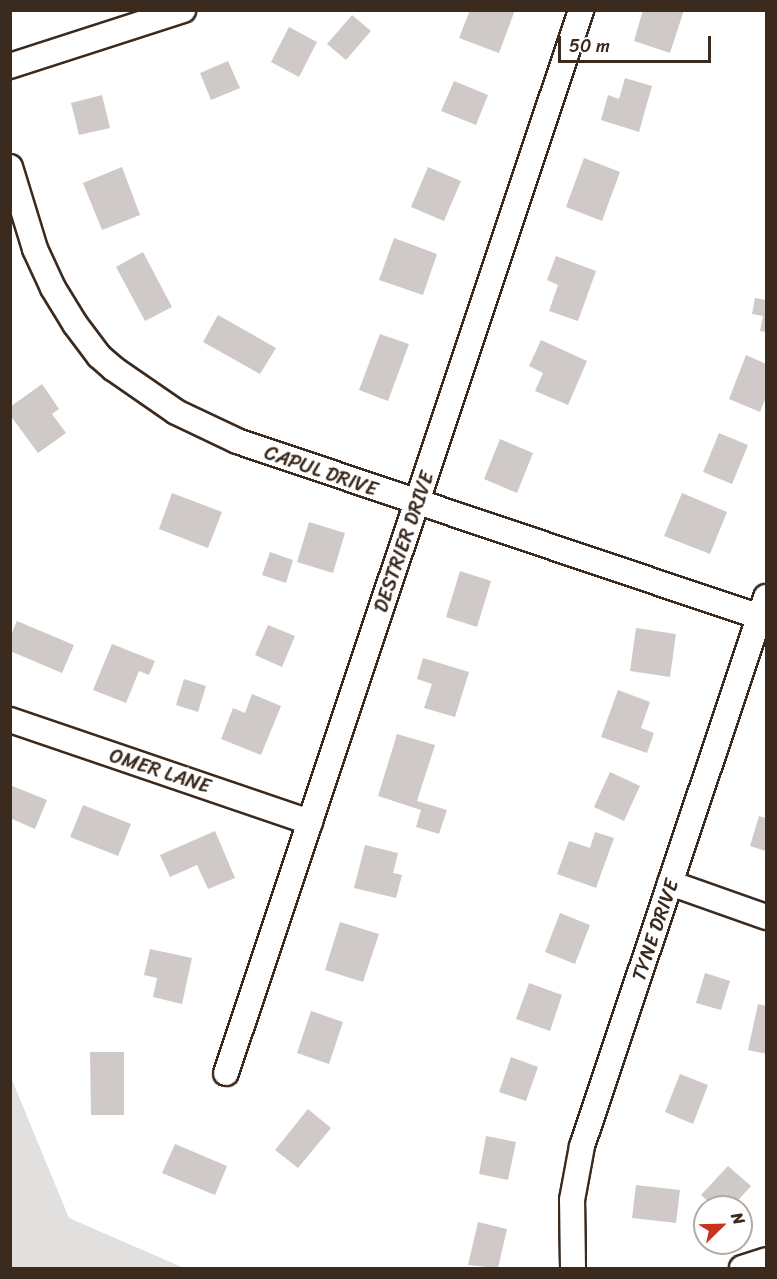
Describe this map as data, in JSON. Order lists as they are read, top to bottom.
{
  "streets": {
    "street": [
      "CAPUL DRIVE",
      "DESTRIER DRIVE",
      "OMER LANE",
      "TYNE DRIVE"
    ]
  },
  "crossings": [
    ["CAPUL DRIVE", "DESTRIER DRIVE"],
    ["CAPUL DRIVE", "TYNE DRIVE"],
    ["DESTRIER DRIVE", "OMER LANE"]
  ],
  "scale_bar": "50 m",
  "north": "top right"
}
